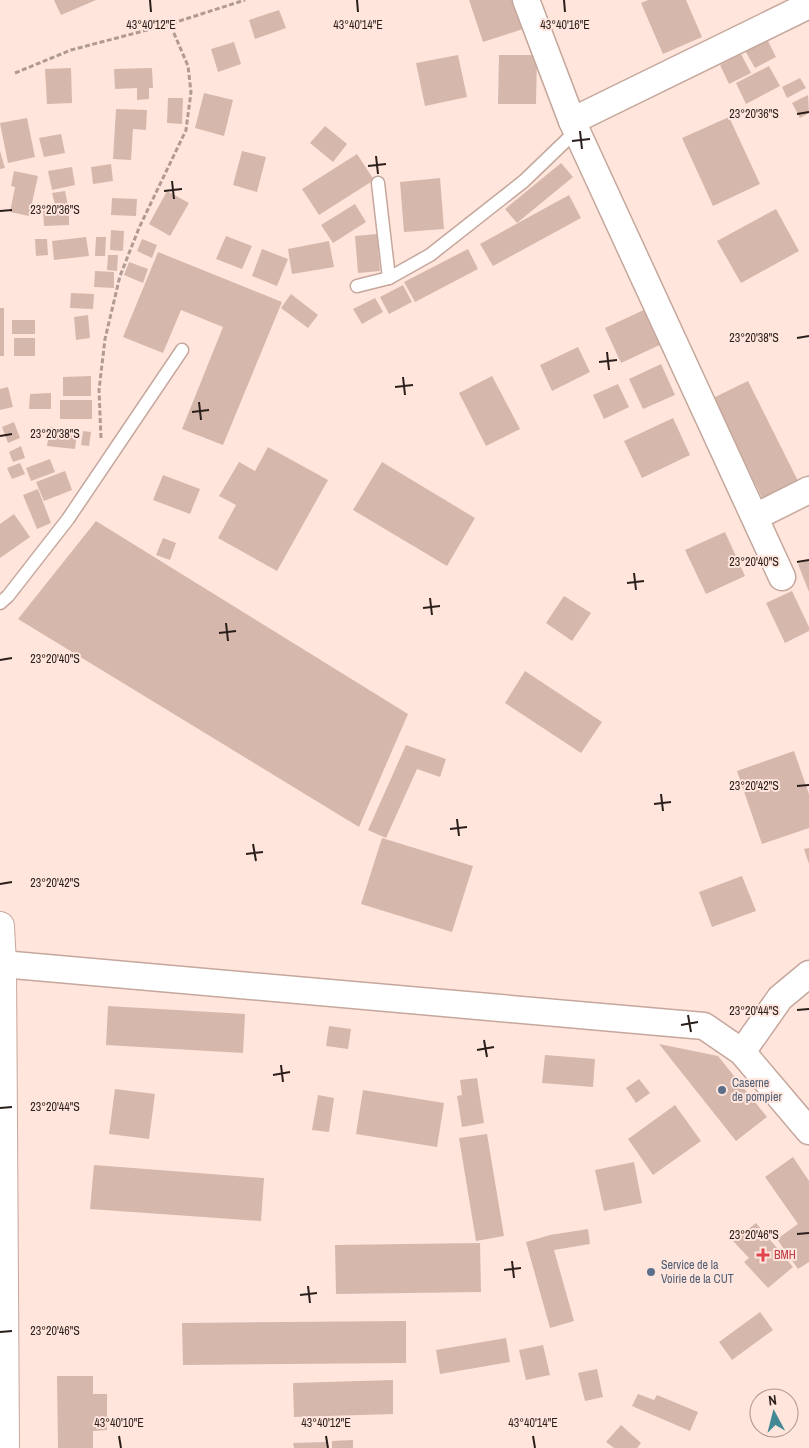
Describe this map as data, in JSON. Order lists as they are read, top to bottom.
{
  "places": {
    "other": ["Caserne de pompier", "Service de la Voirie de la CUT"],
    "health": ["BMH"]
  },
  "north": "top",
  "coordinates": [
    "43°40'12\"E",
    "43°40'14\"E",
    "43°40'16\"E",
    "23°20'36\"S",
    "23°20'38\"S",
    "23°20'40\"S",
    "23°20'42\"S",
    "23°20'44\"S",
    "23°20'46\"S",
    "43°40'10\"E"
  ]
}
